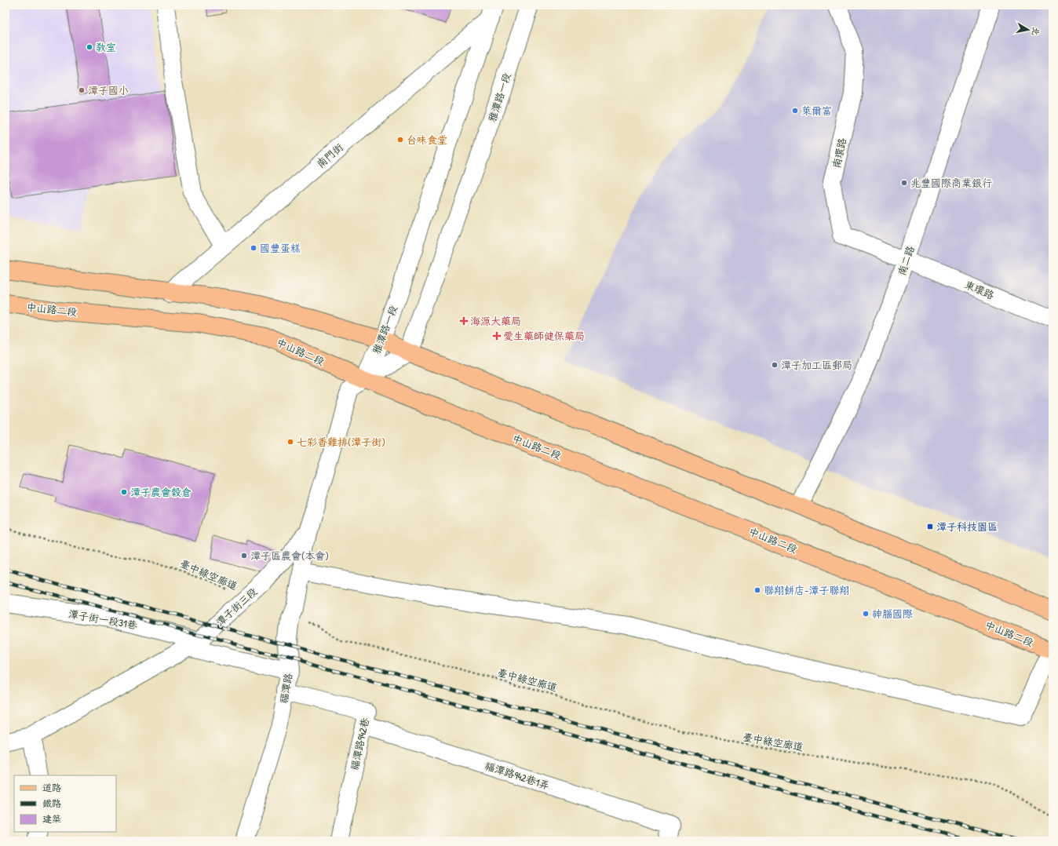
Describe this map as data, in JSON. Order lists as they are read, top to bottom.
{
  "streets": {
    "main road": ["中山路二段"],
    "street": [
      "雅潭路一段",
      "南環路",
      "南門街",
      "南二路",
      "東環路",
      "潭子街三段",
      "潭子街一段31巷",
      "福潭路",
      "福潭路942巷",
      "福潭路942巷1弄"
    ],
    "path": ["臺中綠空廊道"]
  },
  "crossings": [
    ["雅潭路一段", "南門街"],
    ["雅潭路一段", "中山路二段"],
    ["雅潭路一段", "潭子街三段"],
    ["南環路", "南二路"],
    ["南環路", "東環路"],
    ["南二路", "東環路"],
    ["中山路二段", "潭子街三段"],
    ["臺中綠空廊道", "潭子街三段"],
    ["臺中綠空廊道", "福潭路"],
    ["潭子街三段", "潭子街一段31巷"],
    ["潭子街三段", "福潭路"],
    ["潭子街一段31巷", "福潭路"],
    ["福潭路", "福潭路942巷"],
    ["福潭路942巷", "福潭路942巷1弄"]
  ],
  "places": {
    "other": [
      "教室",
      "潭子國小",
      "萊爾富",
      "台味食堂",
      "兆豐國際商業銀行",
      "國豐蛋糕",
      "潭子加工區郵局",
      "七彩香雞排(潭子街)",
      "潭子農會穀倉",
      "潭子區農會(本會)",
      "聯翔餅店-潭子聯翔",
      "神腦國際"
    ],
    "health": ["海源大藥局", "愛生藥師健保藥局"],
    "transit": ["潭子科技園區"]
  },
  "legend": ["道路", "鐵路", "建築"],
  "north": "right"
}
